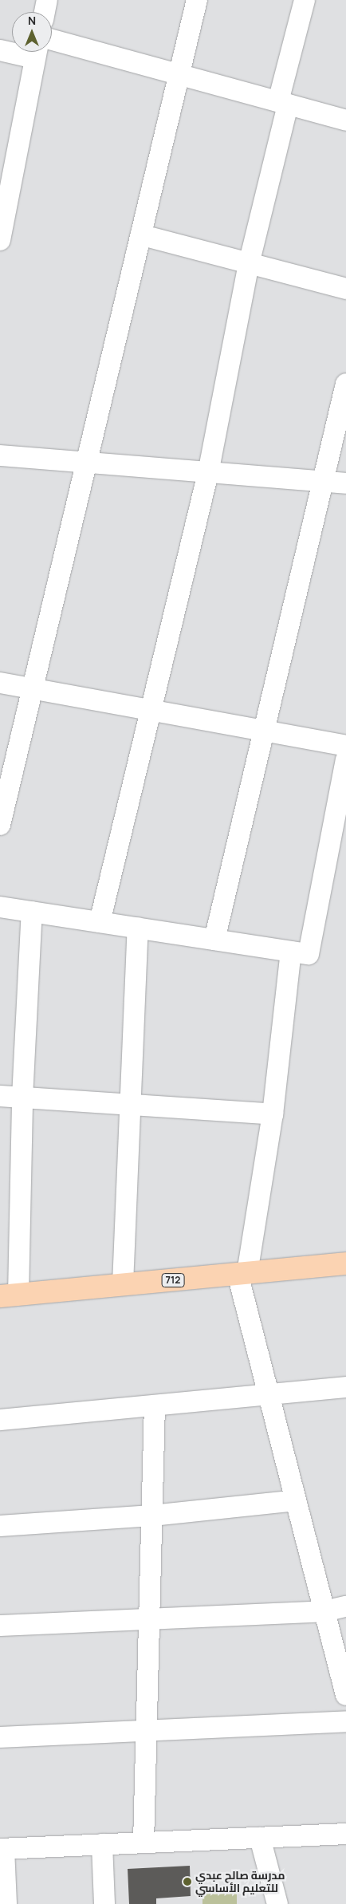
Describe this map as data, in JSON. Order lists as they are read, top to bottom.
{
  "streets": {
    "main road": ["712"]
  },
  "places": ["مدرسة صالح عبدي للتعليم الأساسي"],
  "north": "top"
}
